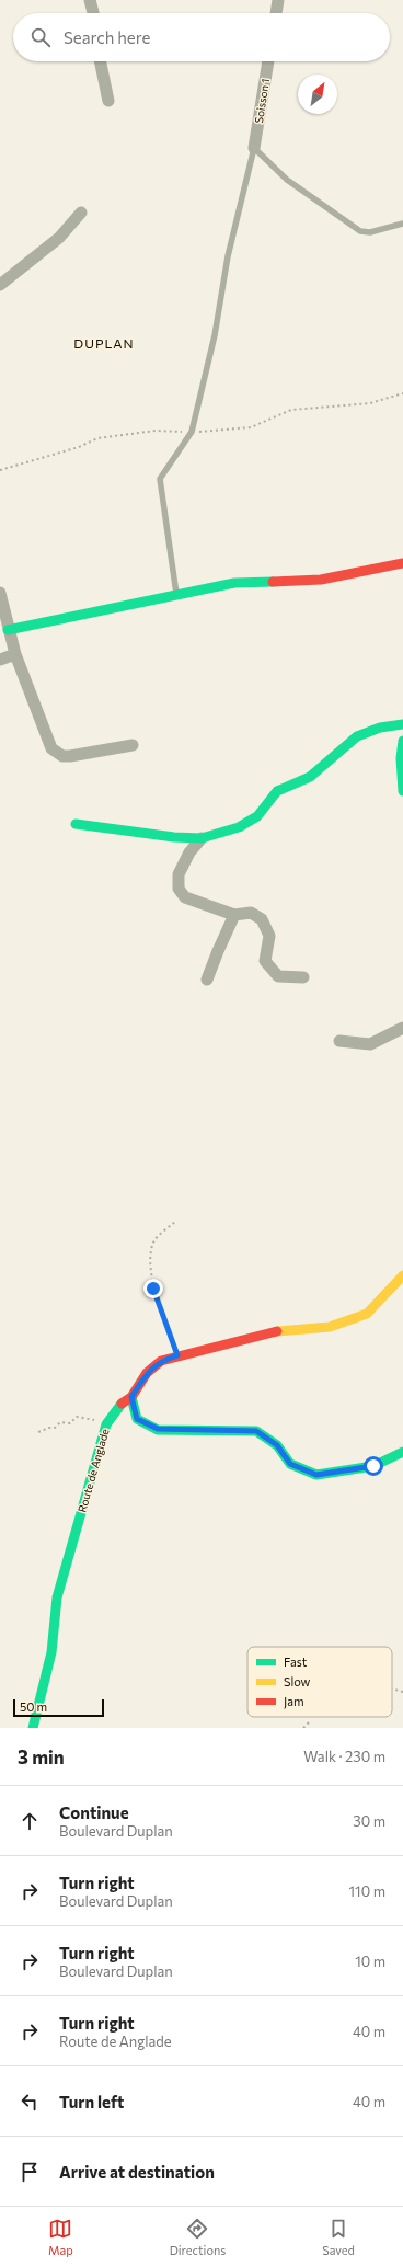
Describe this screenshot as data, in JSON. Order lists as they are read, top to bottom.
{
  "streets": {
    "street": ["Soisson 1", "Route de Anglade"]
  },
  "districts": ["DUPLAN"],
  "legend": ["Fast", "Slow", "Jam"],
  "scale_bar": "50 m",
  "north": "top right",
  "page": {
    "search": "Search here",
    "scale": "50 m",
    "heading": ["3 min", "Walk · 230 m"],
    "list": [
      ["Continue", "Boulevard Duplan", "30 m"],
      ["Turn right", "Boulevard Duplan", "110 m"],
      ["Turn right", "Boulevard Duplan", "10 m"],
      ["Turn right", "Route de Anglade", "40 m"],
      ["Turn left", "40 m"],
      "Arrive at destination"
    ],
    "nav": ["Map", "Directions", "Saved"]
  }
}
